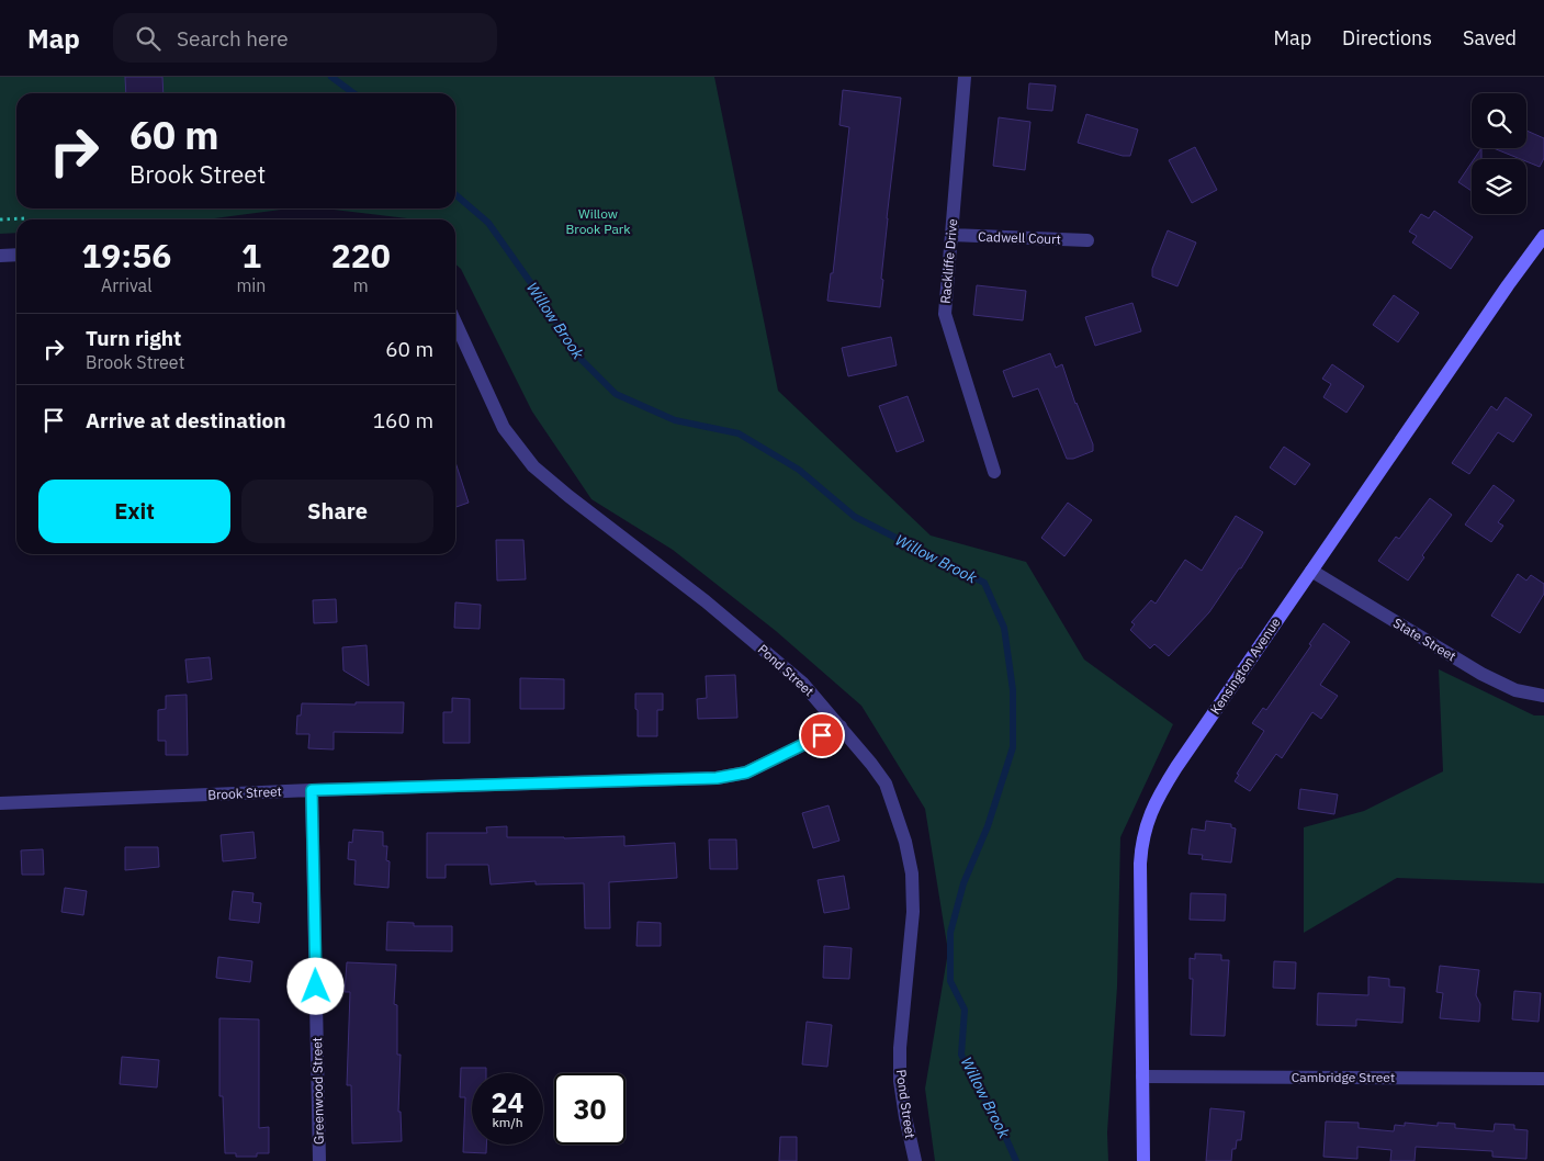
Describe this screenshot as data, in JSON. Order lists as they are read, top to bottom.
{
  "streets": {
    "main road": ["Kensington Avenue"],
    "street": [
      "Cadwell Court",
      "Rackliffe Drive",
      "State Street",
      "Pond Street",
      "Brook Street",
      "Cambridge Street",
      "Greenwood Street"
    ]
  },
  "crossings": [
    ["Cadwell Court", "Rackliffe Drive"],
    ["State Street", "Kensington Avenue"],
    ["Kensington Avenue", "Cambridge Street"],
    ["Pond Street", "Brook Street"],
    ["Brook Street", "Greenwood Street"]
  ],
  "water": ["Willow Brook"],
  "parks": ["Willow Brook Park"],
  "page": {
    "header": "Map",
    "search": "Search here",
    "nav": ["Map", "Directions", "Saved"],
    "turn": ["60 m", "Brook Street"],
    "eta": [
      "19:56",
      "Arrival",
      "1",
      "min",
      "220",
      "m"
    ],
    "list": [
      {
        "name": "Turn right",
        "note": "Brook Street",
        "value": "60 m"
      },
      {
        "name": "Arrive at destination",
        "value": "160 m"
      }
    ],
    "buttons": ["Exit", "Share"],
    "speed": "24 km/h",
    "limit": "30"
  }
}
